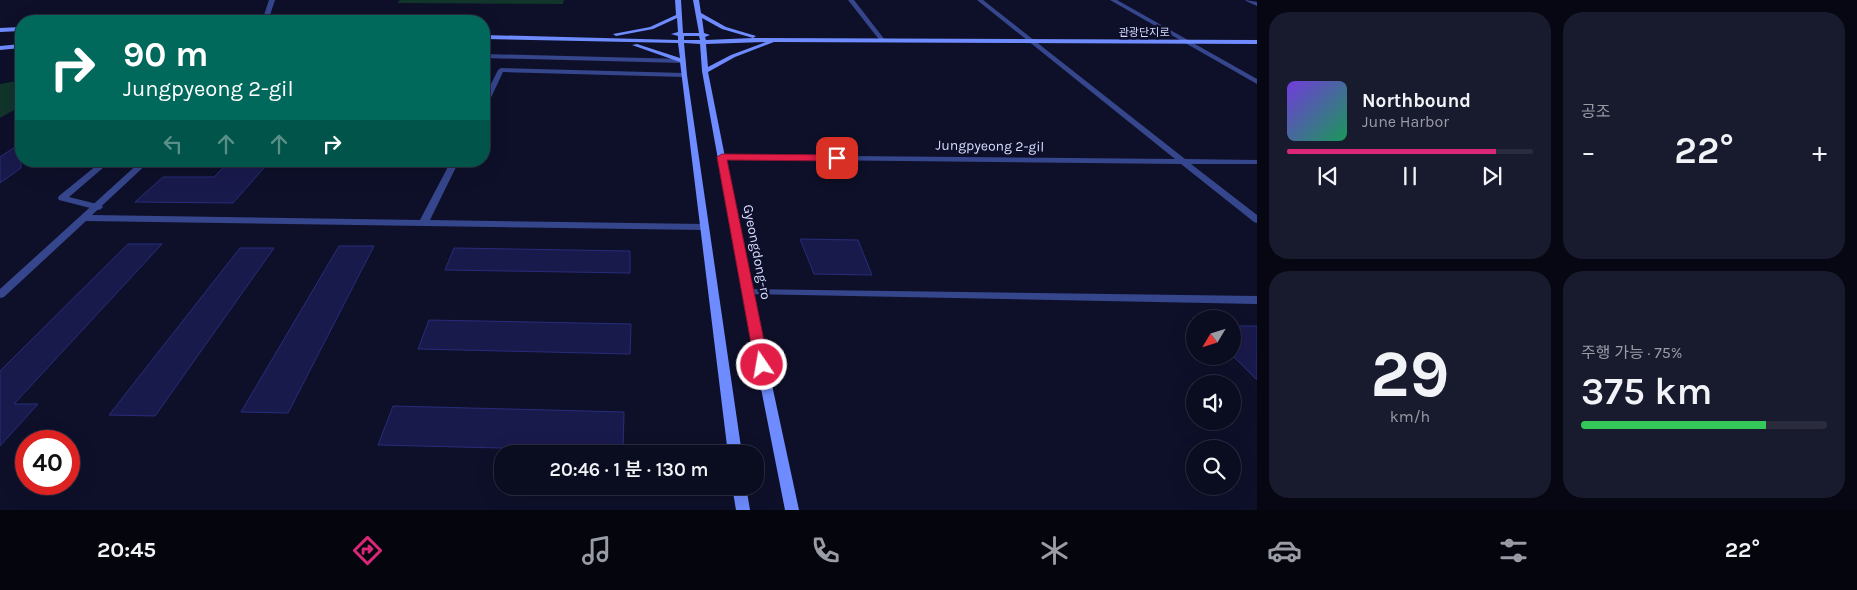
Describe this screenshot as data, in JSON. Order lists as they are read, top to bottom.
{
  "streets": {
    "street": ["관광단지로", "Jungpyeong 2-gil", "Gyeongdong-ro"]
  },
  "crossings": [
    ["Jungpyeong 2-gil", "Gyeongdong-ro"]
  ],
  "north": "bottom left",
  "page": {
    "tile": [
      "공조",
      ["29", "km/h"],
      ["주행 가능 · 75%", "375 km"]
    ],
    "turn": ["90 m", "Jungpyeong 2-gil"],
    "song": ["Northbound", "June Harbor"],
    "heat": ["−", "22°", "+"],
    "limit": "40",
    "trip": "20:46 · 1 분 · 130 m",
    "tabs": ["20:45", "22°"]
  }
}
